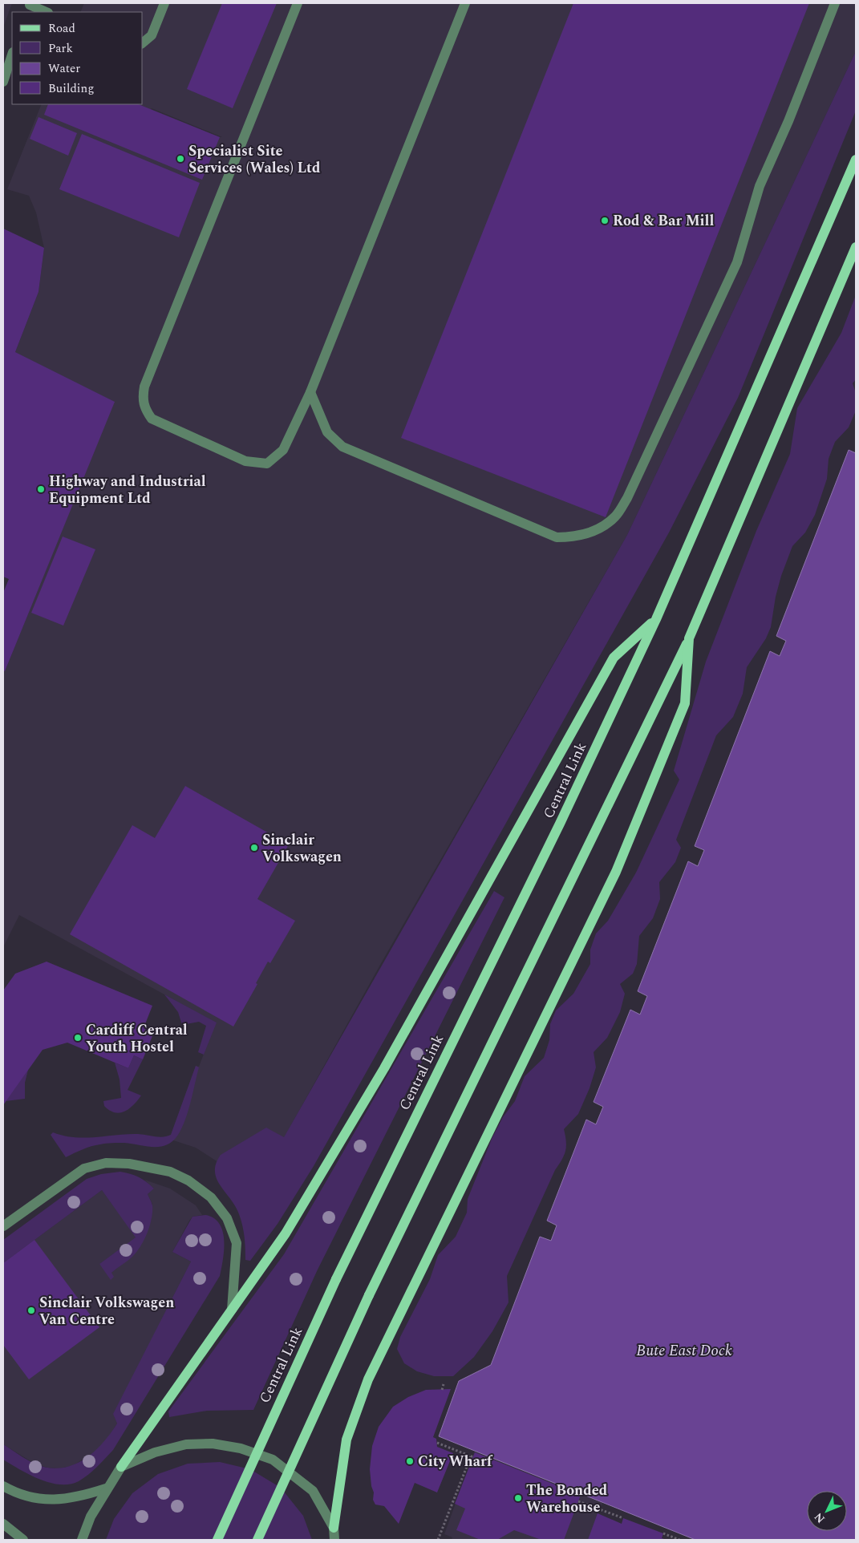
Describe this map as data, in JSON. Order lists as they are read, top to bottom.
{
  "streets": {
    "main road": ["Central Link"]
  },
  "water": ["Bute East Dock"],
  "places": [
    "Specialist Site Services (Wales) Ltd",
    "Rod & Bar Mill",
    "Highway and Industrial Equipment Ltd",
    "Sinclair Volkswagen",
    "Cardiff Central Youth Hostel",
    "Sinclair Volkswagen Van Centre",
    "City Wharf",
    "The Bonded Warehouse"
  ],
  "legend": [
    "Road",
    "Park",
    "Water",
    "Building"
  ],
  "north": "bottom left"
}
